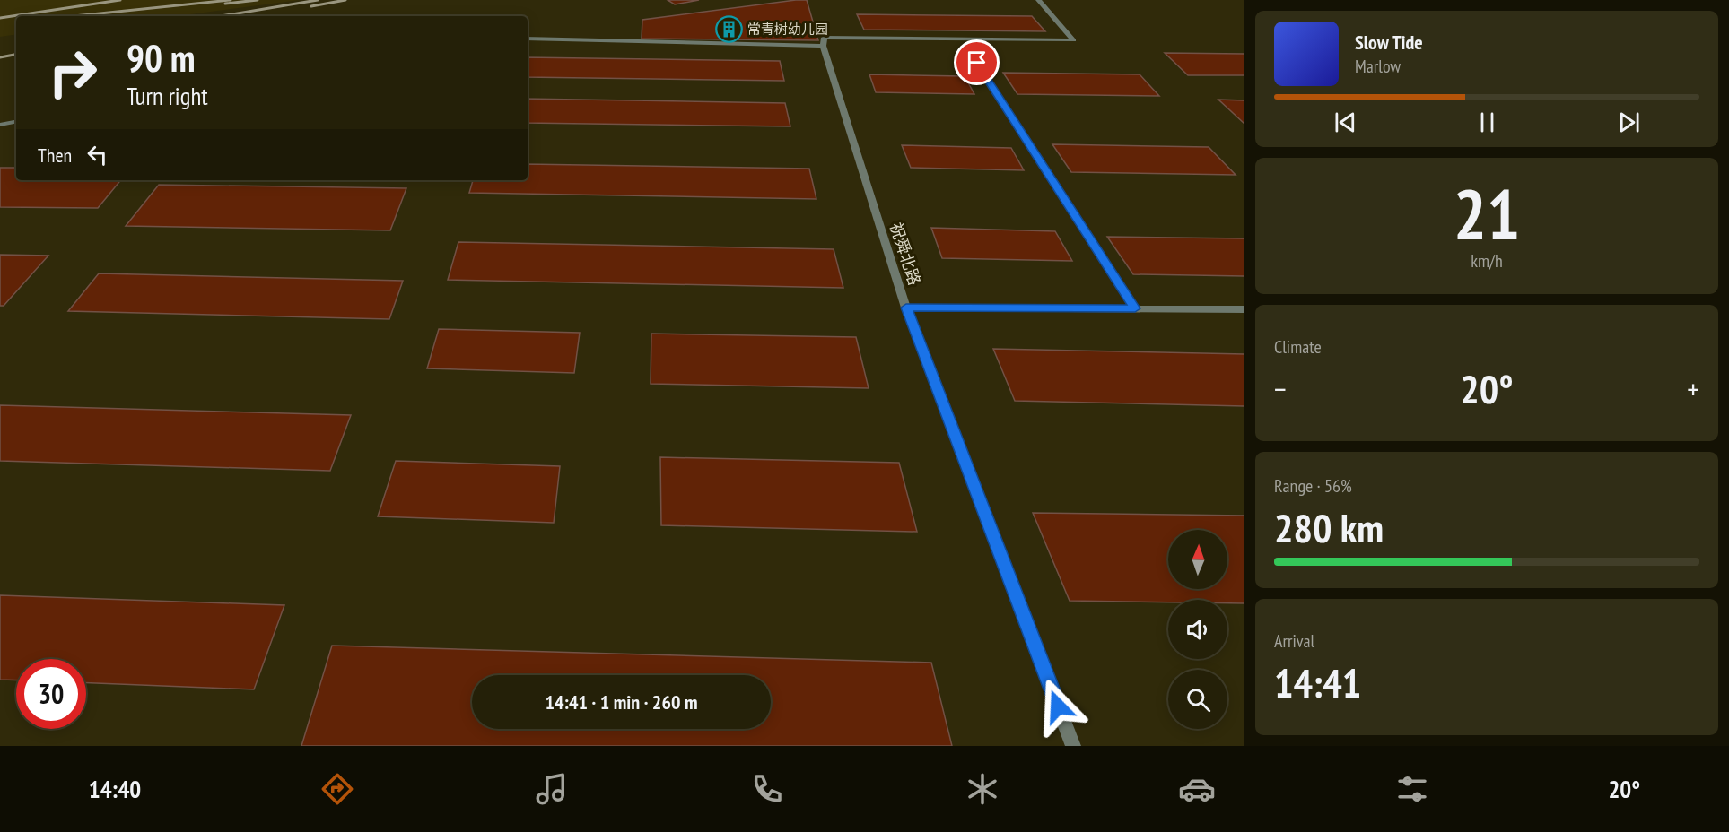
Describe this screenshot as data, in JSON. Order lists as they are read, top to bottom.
{
  "streets": {
    "street": ["祝舜北路"]
  },
  "places": {
    "building": ["常青树幼儿园"]
  },
  "north": "top",
  "page": {
    "turn": ["90 m", "Turn right"],
    "song": ["Slow Tide", "Marlow"],
    "then": "Then",
    "tile": [
      ["21", "km/h"],
      "Climate",
      ["Range · 56%", "280 km"],
      ["Arrival", "14:41"]
    ],
    "heat": ["−", "20°", "+"],
    "limit": "30",
    "trip": "14:41 · 1 min · 260 m",
    "tabs": ["14:40", "20°"]
  }
}
